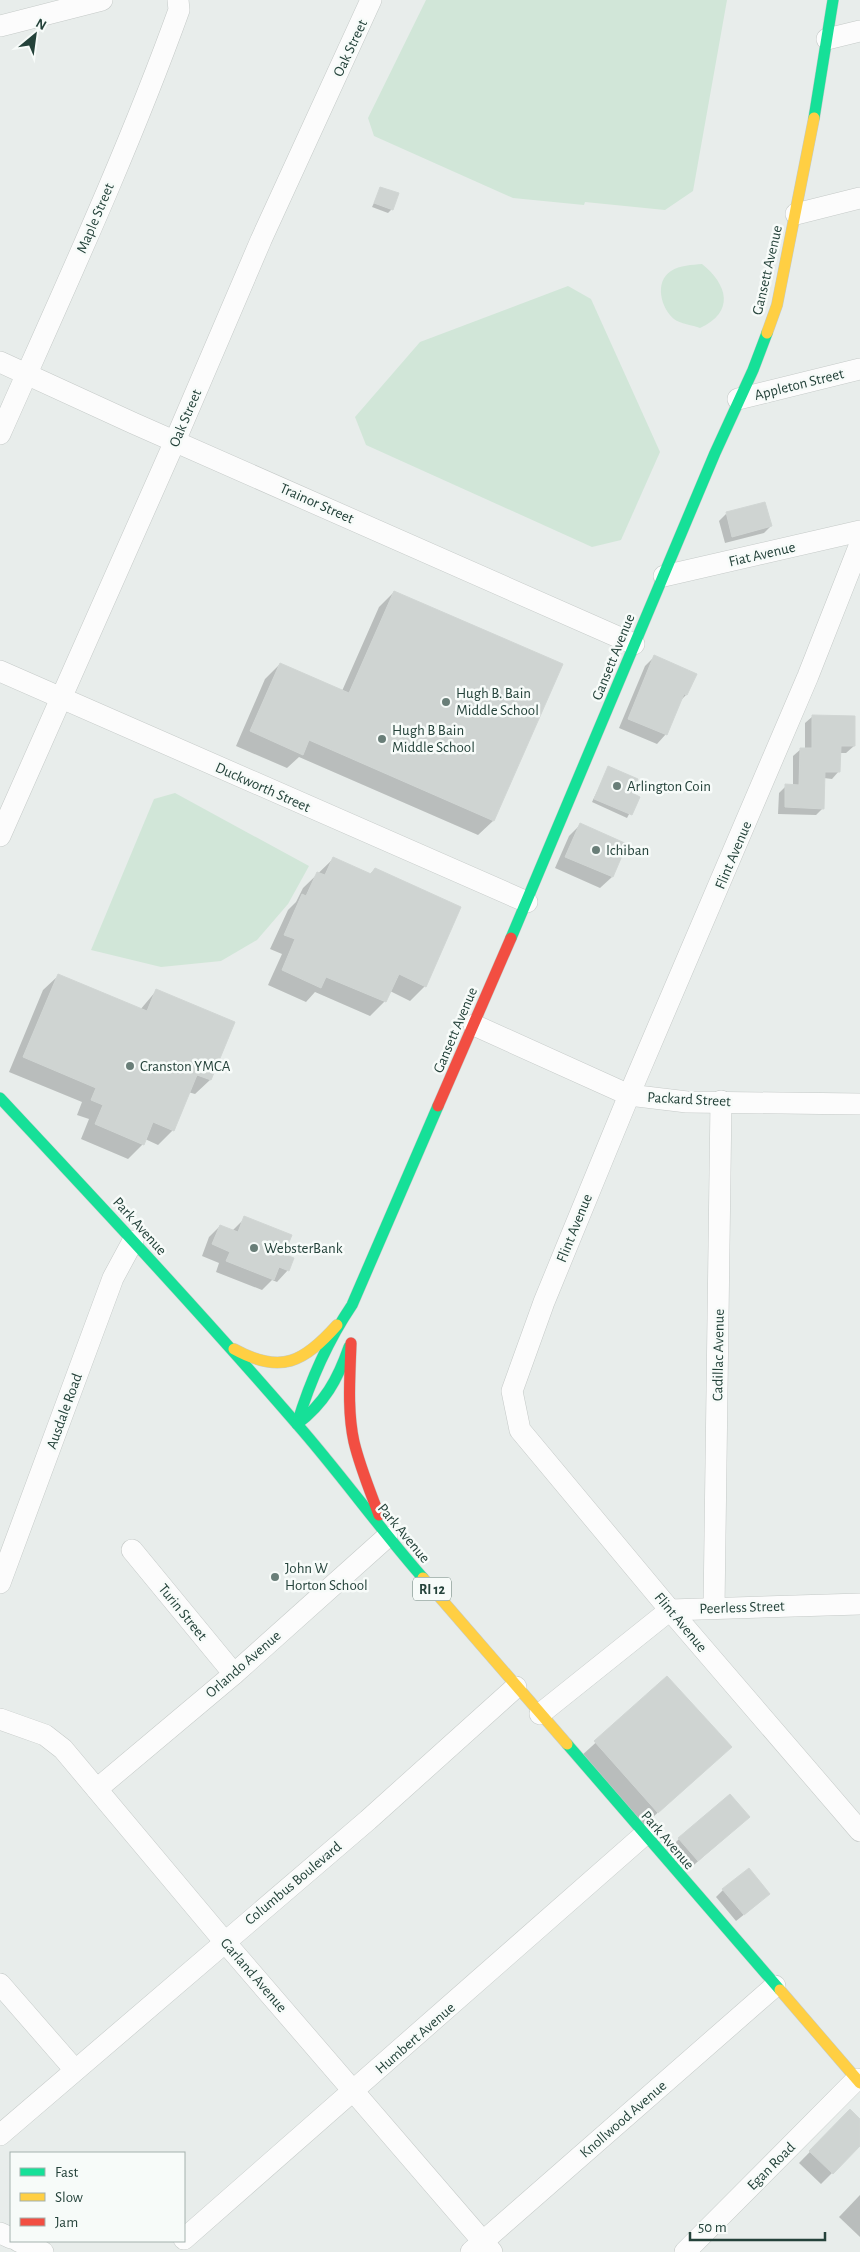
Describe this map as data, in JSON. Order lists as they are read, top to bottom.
{
  "streets": {
    "main road": ["Gansett Avenue", "Park Avenue", "RI 12"],
    "street": [
      "Oak Street",
      "Maple Street",
      "Appleton Street",
      "Trainor Street",
      "Fiat Avenue",
      "Duckworth Street",
      "Flint Avenue",
      "Packard Street",
      "Cadillac Avenue",
      "Ausdale Road",
      "Peerless Street",
      "Turin Street",
      "Orlando Avenue",
      "Columbus Boulevard",
      "Garland Avenue",
      "Humbert Avenue",
      "Knollwood Avenue",
      "Egan Road"
    ]
  },
  "crossings": [
    ["Oak Street", "Trainor Street"],
    ["Oak Street", "Duckworth Street"],
    ["Maple Street", "Trainor Street"],
    ["Gansett Avenue", "Appleton Street"],
    ["Gansett Avenue", "Trainor Street"],
    ["Gansett Avenue", "Fiat Avenue"],
    ["Gansett Avenue", "Duckworth Street"],
    ["Gansett Avenue", "Packard Street"],
    ["Gansett Avenue", "Park Avenue"],
    ["Flint Avenue", "Packard Street"],
    ["Flint Avenue", "Peerless Street"],
    ["Packard Street", "Cadillac Avenue"],
    ["Park Avenue", "Ausdale Road"],
    ["Park Avenue", "Orlando Avenue"],
    ["Park Avenue", "Columbus Boulevard"],
    ["Park Avenue", "Humbert Avenue"],
    ["Park Avenue", "Knollwood Avenue"],
    ["Park Avenue", "Egan Road"],
    ["Cadillac Avenue", "Peerless Street"],
    ["Turin Street", "Orlando Avenue"],
    ["Orlando Avenue", "Garland Avenue"],
    ["Columbus Boulevard", "Garland Avenue"],
    ["Garland Avenue", "Humbert Avenue"],
    ["Garland Avenue", "Knollwood Avenue"]
  ],
  "places": [
    "Hugh B. Bain Middle School",
    "Hugh B Bain Middle School",
    "Arlington Coin",
    "Ichiban",
    "Cranston YMCA",
    "WebsterBank",
    "John W Horton School"
  ],
  "legend": ["Fast", "Slow", "Jam"],
  "scale_bar": "50 m",
  "north": "top right"
}
